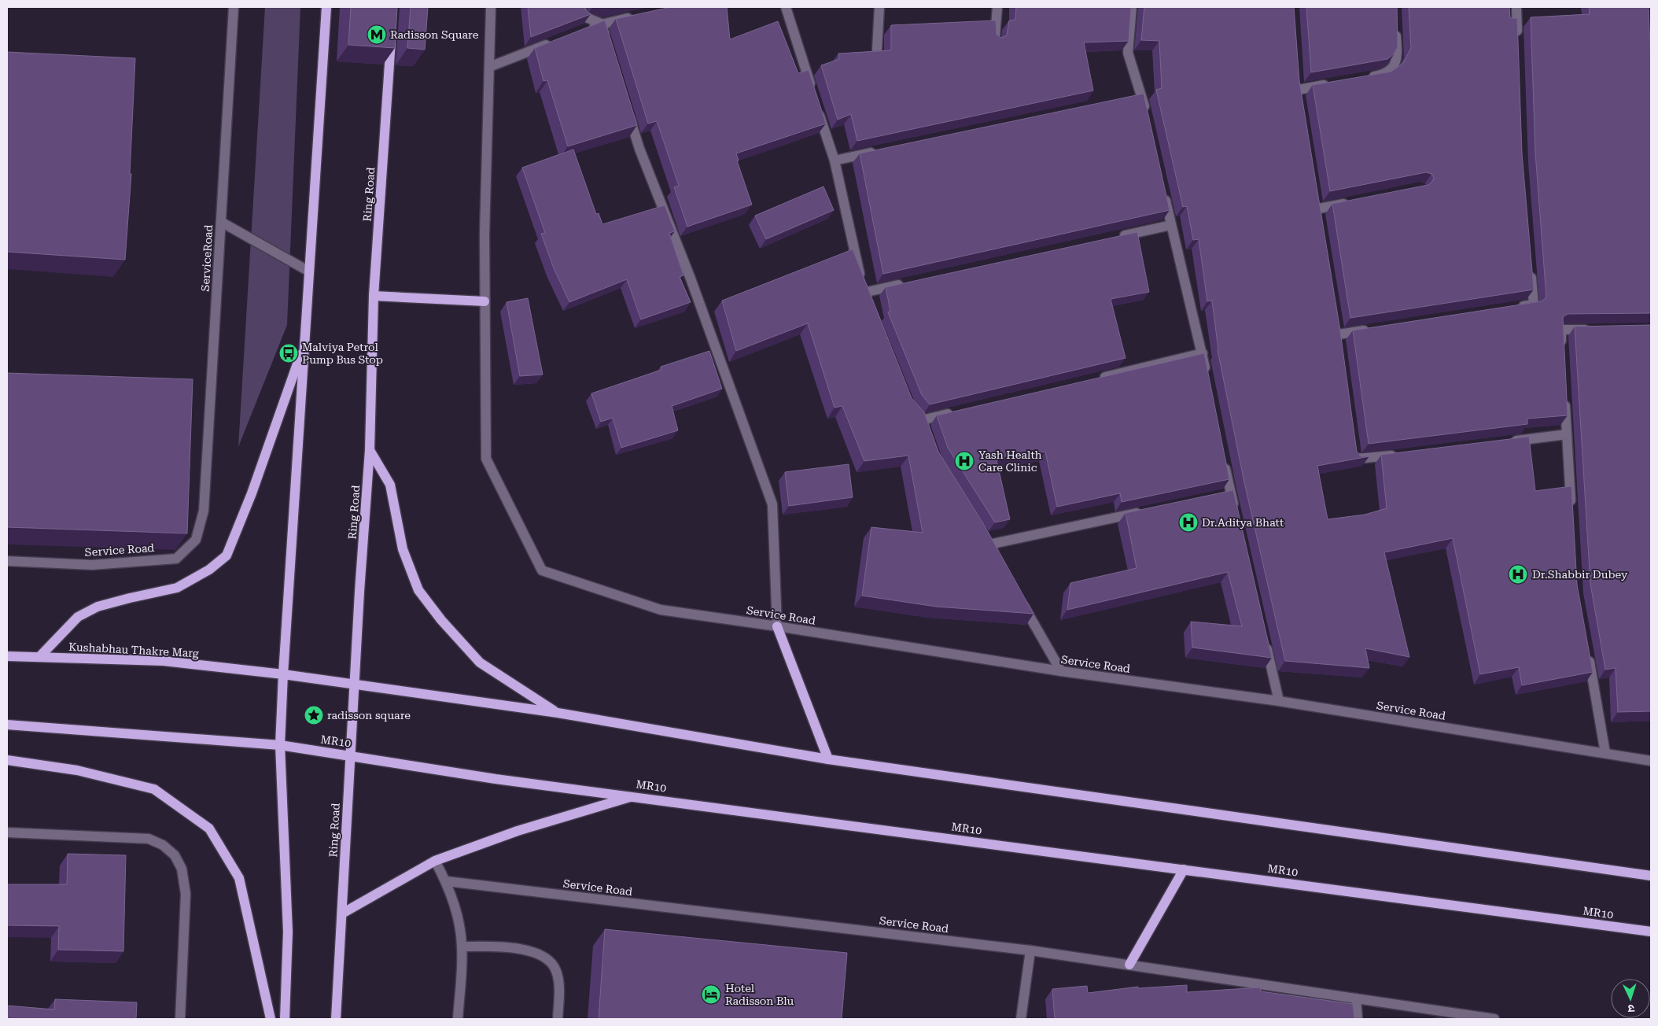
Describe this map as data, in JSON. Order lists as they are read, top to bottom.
{
  "streets": {
    "main road": ["Ring Road", "Kushabhau Thakre Marg", "MR10"],
    "street": ["ServiceRoad", "Service Road"]
  },
  "crossings": [
    ["Ring Road", "MR10"],
    ["ServiceRoad", "Service Road"]
  ],
  "places": {
    "metro station": ["Radisson Square"],
    "bus stop": ["Malviya Petrol Pump Bus Stop"],
    "hospital": ["Yash Health Care Clinic", "Dr.Aditya Bhatt", "Dr.Shabbir Dubey"],
    "place": ["radisson square"],
    "hotel": ["Hotel Radisson Blu"]
  },
  "north": "bottom"
}
